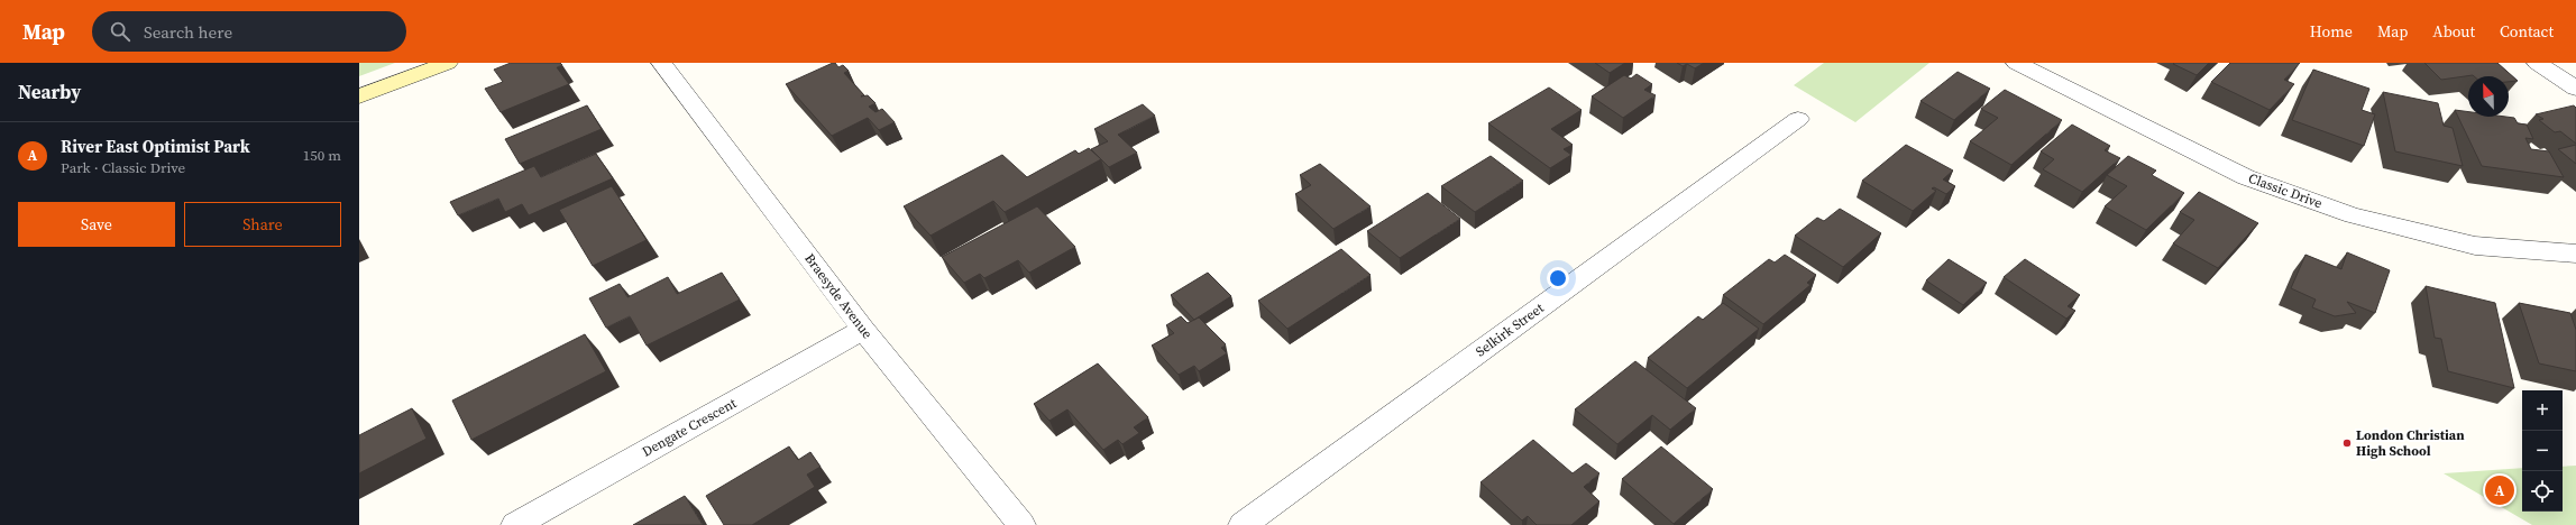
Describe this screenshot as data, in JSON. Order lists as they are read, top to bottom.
{
  "streets": {
    "street": [
      "Classic Drive",
      "Braesyde Avenue",
      "Selkirk Street",
      "Dengate Crescent"
    ]
  },
  "crossings": [
    ["Braesyde Avenue", "Dengate Crescent"]
  ],
  "places": ["London Christian High School"],
  "north": "top",
  "page": {
    "header": "Map",
    "search": "Search here",
    "nav": [
      "Home",
      "Map",
      "About",
      "Contact"
    ],
    "heading": "Nearby",
    "list": [
      {
        "mark": "A",
        "name": "River East Optimist Park",
        "note": "Park · Classic Drive",
        "value": "150 m"
      }
    ],
    "buttons": ["Save", "Share"],
    "map_buttons": ["+", "−"],
    "pins": "A"
  }
}
